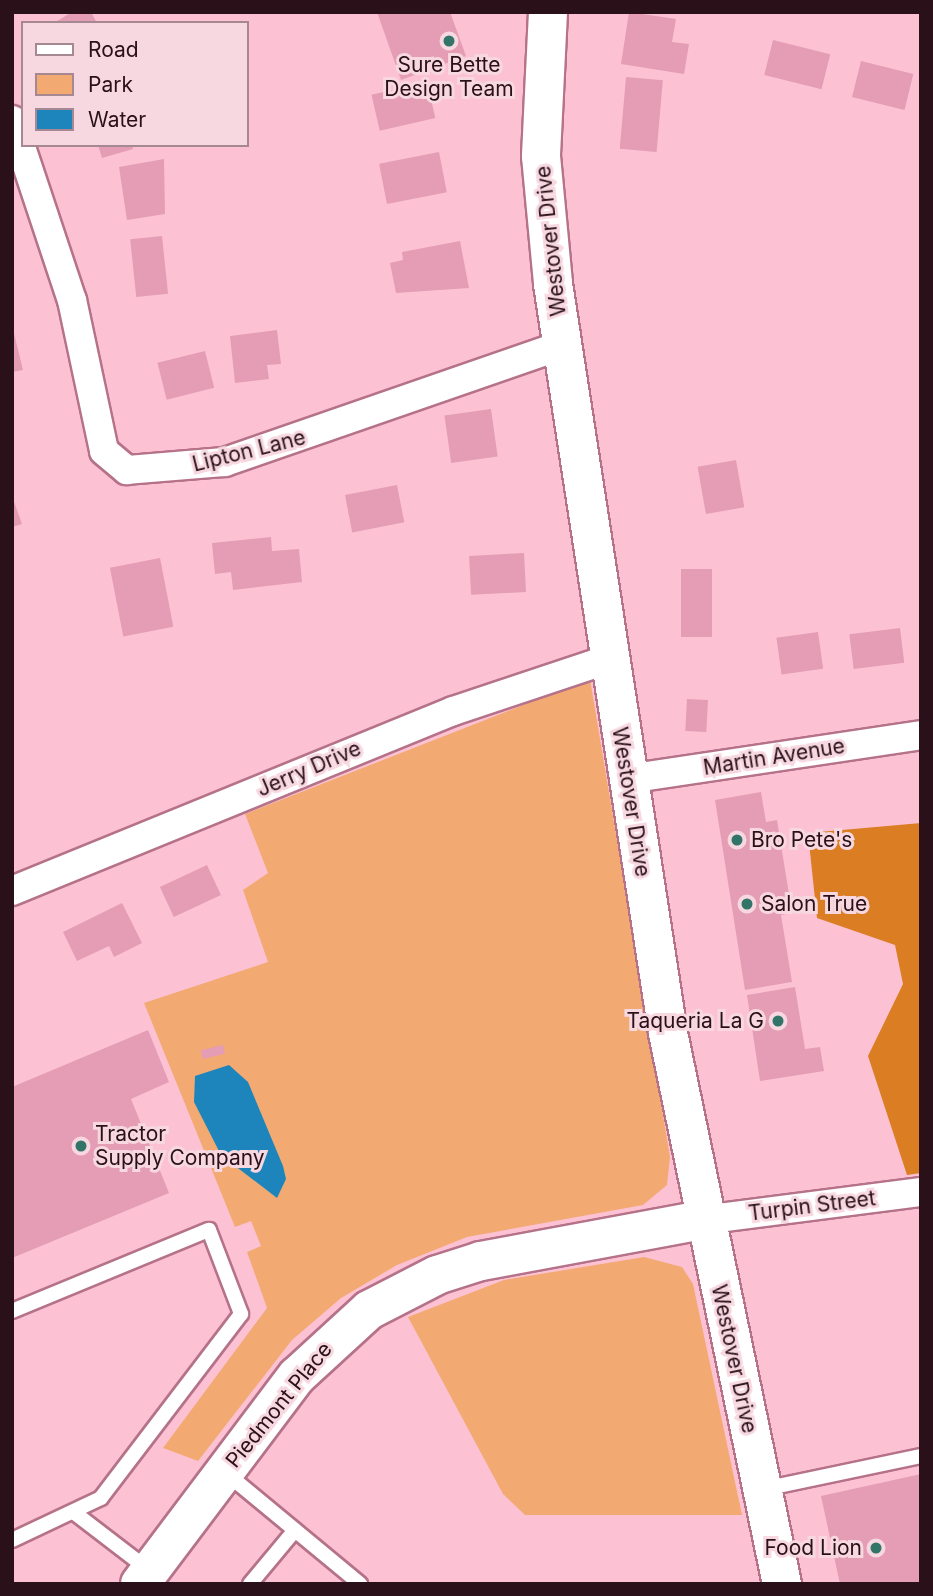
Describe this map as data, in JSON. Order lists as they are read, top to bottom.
{
  "streets": {
    "main road": ["Westover Drive", "Piedmont Place"],
    "street": [
      "Lipton Lane",
      "Martin Avenue",
      "Jerry Drive",
      "Turpin Street"
    ]
  },
  "crossings": [
    ["Westover Drive", "Lipton Lane"],
    ["Westover Drive", "Martin Avenue"],
    ["Westover Drive", "Jerry Drive"],
    ["Westover Drive", "Turpin Street"],
    ["Westover Drive", "Piedmont Place"],
    ["Turpin Street", "Piedmont Place"]
  ],
  "places": [
    "Sure Bette Design Team",
    "Bro Pete's",
    "Salon True",
    "Taqueria La G",
    "Tractor Supply Company",
    "Food Lion"
  ],
  "legend": ["Road", "Park", "Water"]
}
